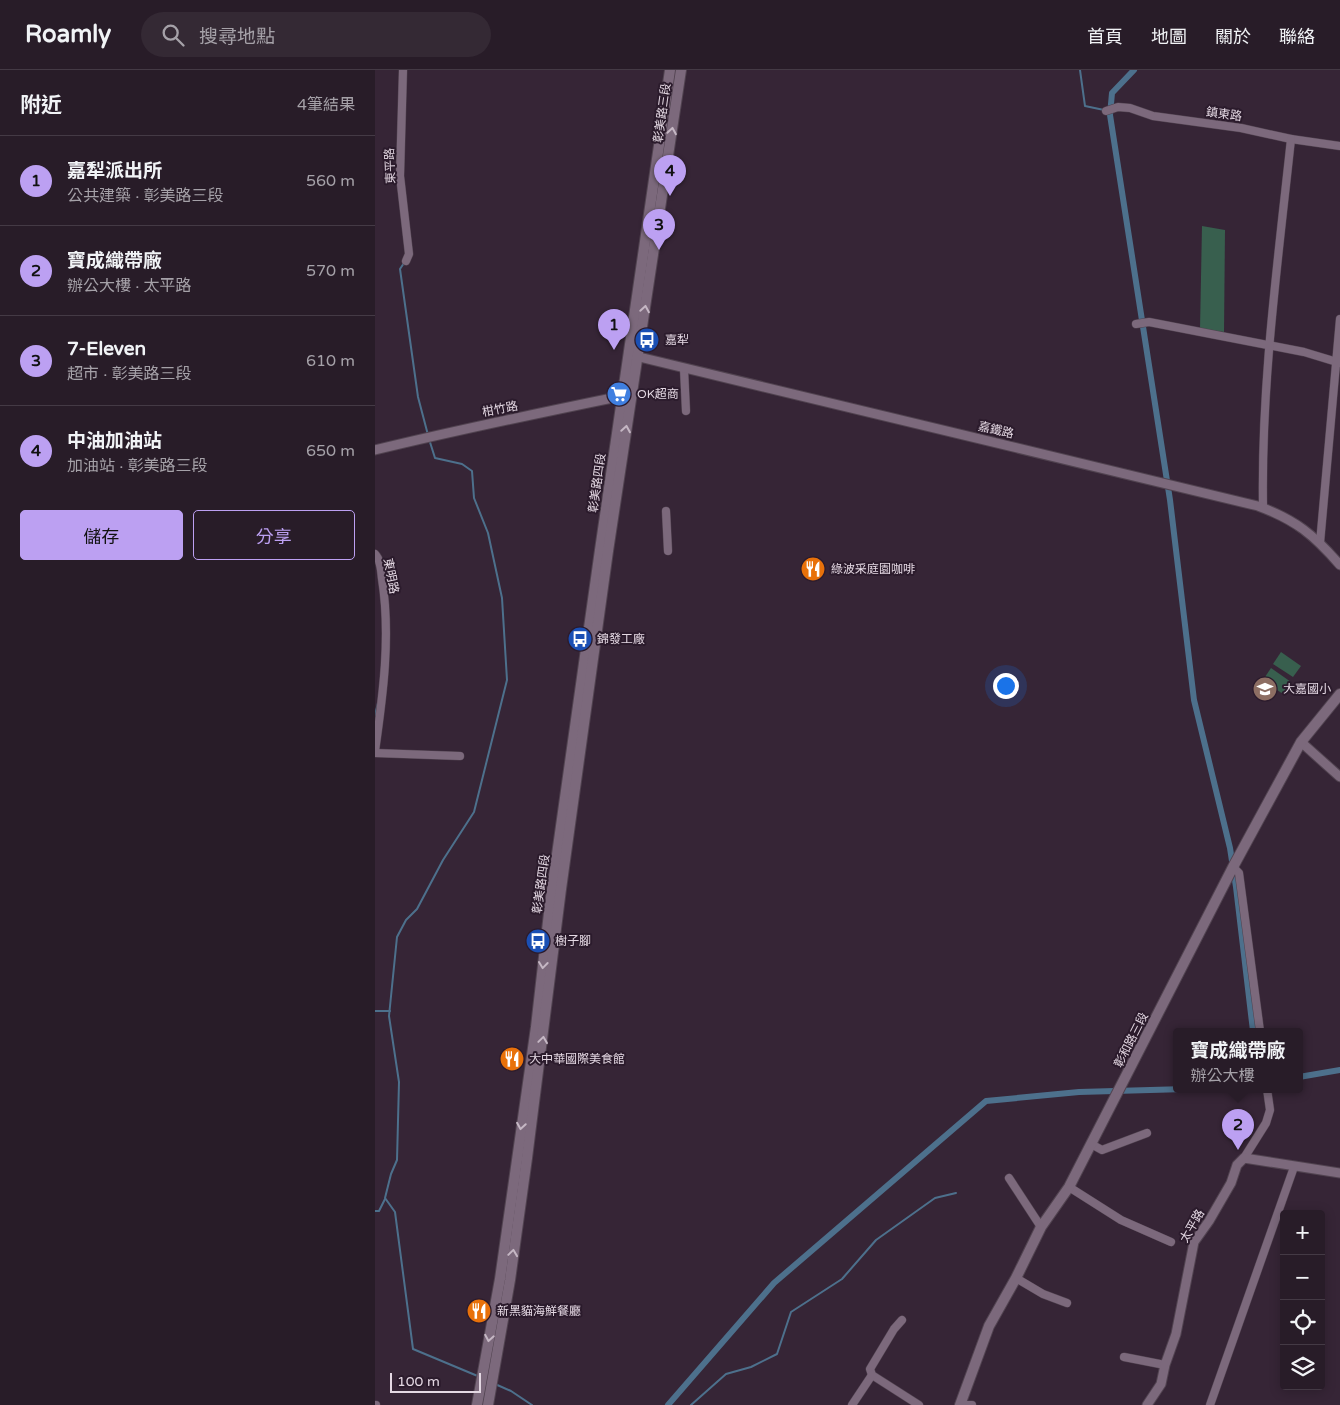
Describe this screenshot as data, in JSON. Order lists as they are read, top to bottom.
{
  "streets": {
    "main road": ["彰美路三段", "彰美路四段", "彰和路三段"],
    "street": [
      "鎮東路",
      "東平路",
      "柑竹路",
      "嘉鐵路",
      "東明路",
      "太平路"
    ]
  },
  "crossings": [
    ["彰美路三段", "柑竹路"],
    ["彰美路三段", "嘉鐵路"],
    ["彰美路三段", "彰美路四段"],
    ["柑竹路", "彰美路四段"]
  ],
  "places": {
    "bus stop": ["嘉犁", "錦發工廠", "樹子腳"],
    "supermarket": ["OK超商"],
    "restaurant": ["綠波采庭園咖啡", "大中華國際美食館", "新黑貓海鮮餐廳"],
    "school or university": ["大嘉國小"]
  },
  "scale_bar": "100 m",
  "page": {
    "header": "Roamly",
    "search": "搜尋地點",
    "nav": [
      "首頁",
      "地圖",
      "關於",
      "聯絡"
    ],
    "heading": ["附近", "4筆結果"],
    "list": [
      {
        "mark": "1",
        "name": "嘉犁派出所",
        "note": "公共建築 · 彰美路三段",
        "value": "560 m"
      },
      {
        "mark": "2",
        "name": "寶成織帶廠",
        "note": "辦公大樓 · 太平路",
        "value": "570 m"
      },
      {
        "mark": "3",
        "name": "7-Eleven",
        "note": "超市 · 彰美路三段",
        "value": "610 m"
      },
      {
        "mark": "4",
        "name": "中油加油站",
        "note": "加油站 · 彰美路三段",
        "value": "650 m"
      }
    ],
    "pins": [
      "4",
      "3",
      "1",
      "2"
    ],
    "buttons": ["儲存", "分享"],
    "popup": ["寶成織帶廠", "辦公大樓"],
    "map_buttons": ["+", "−"],
    "scale": "100 m"
  }
}
